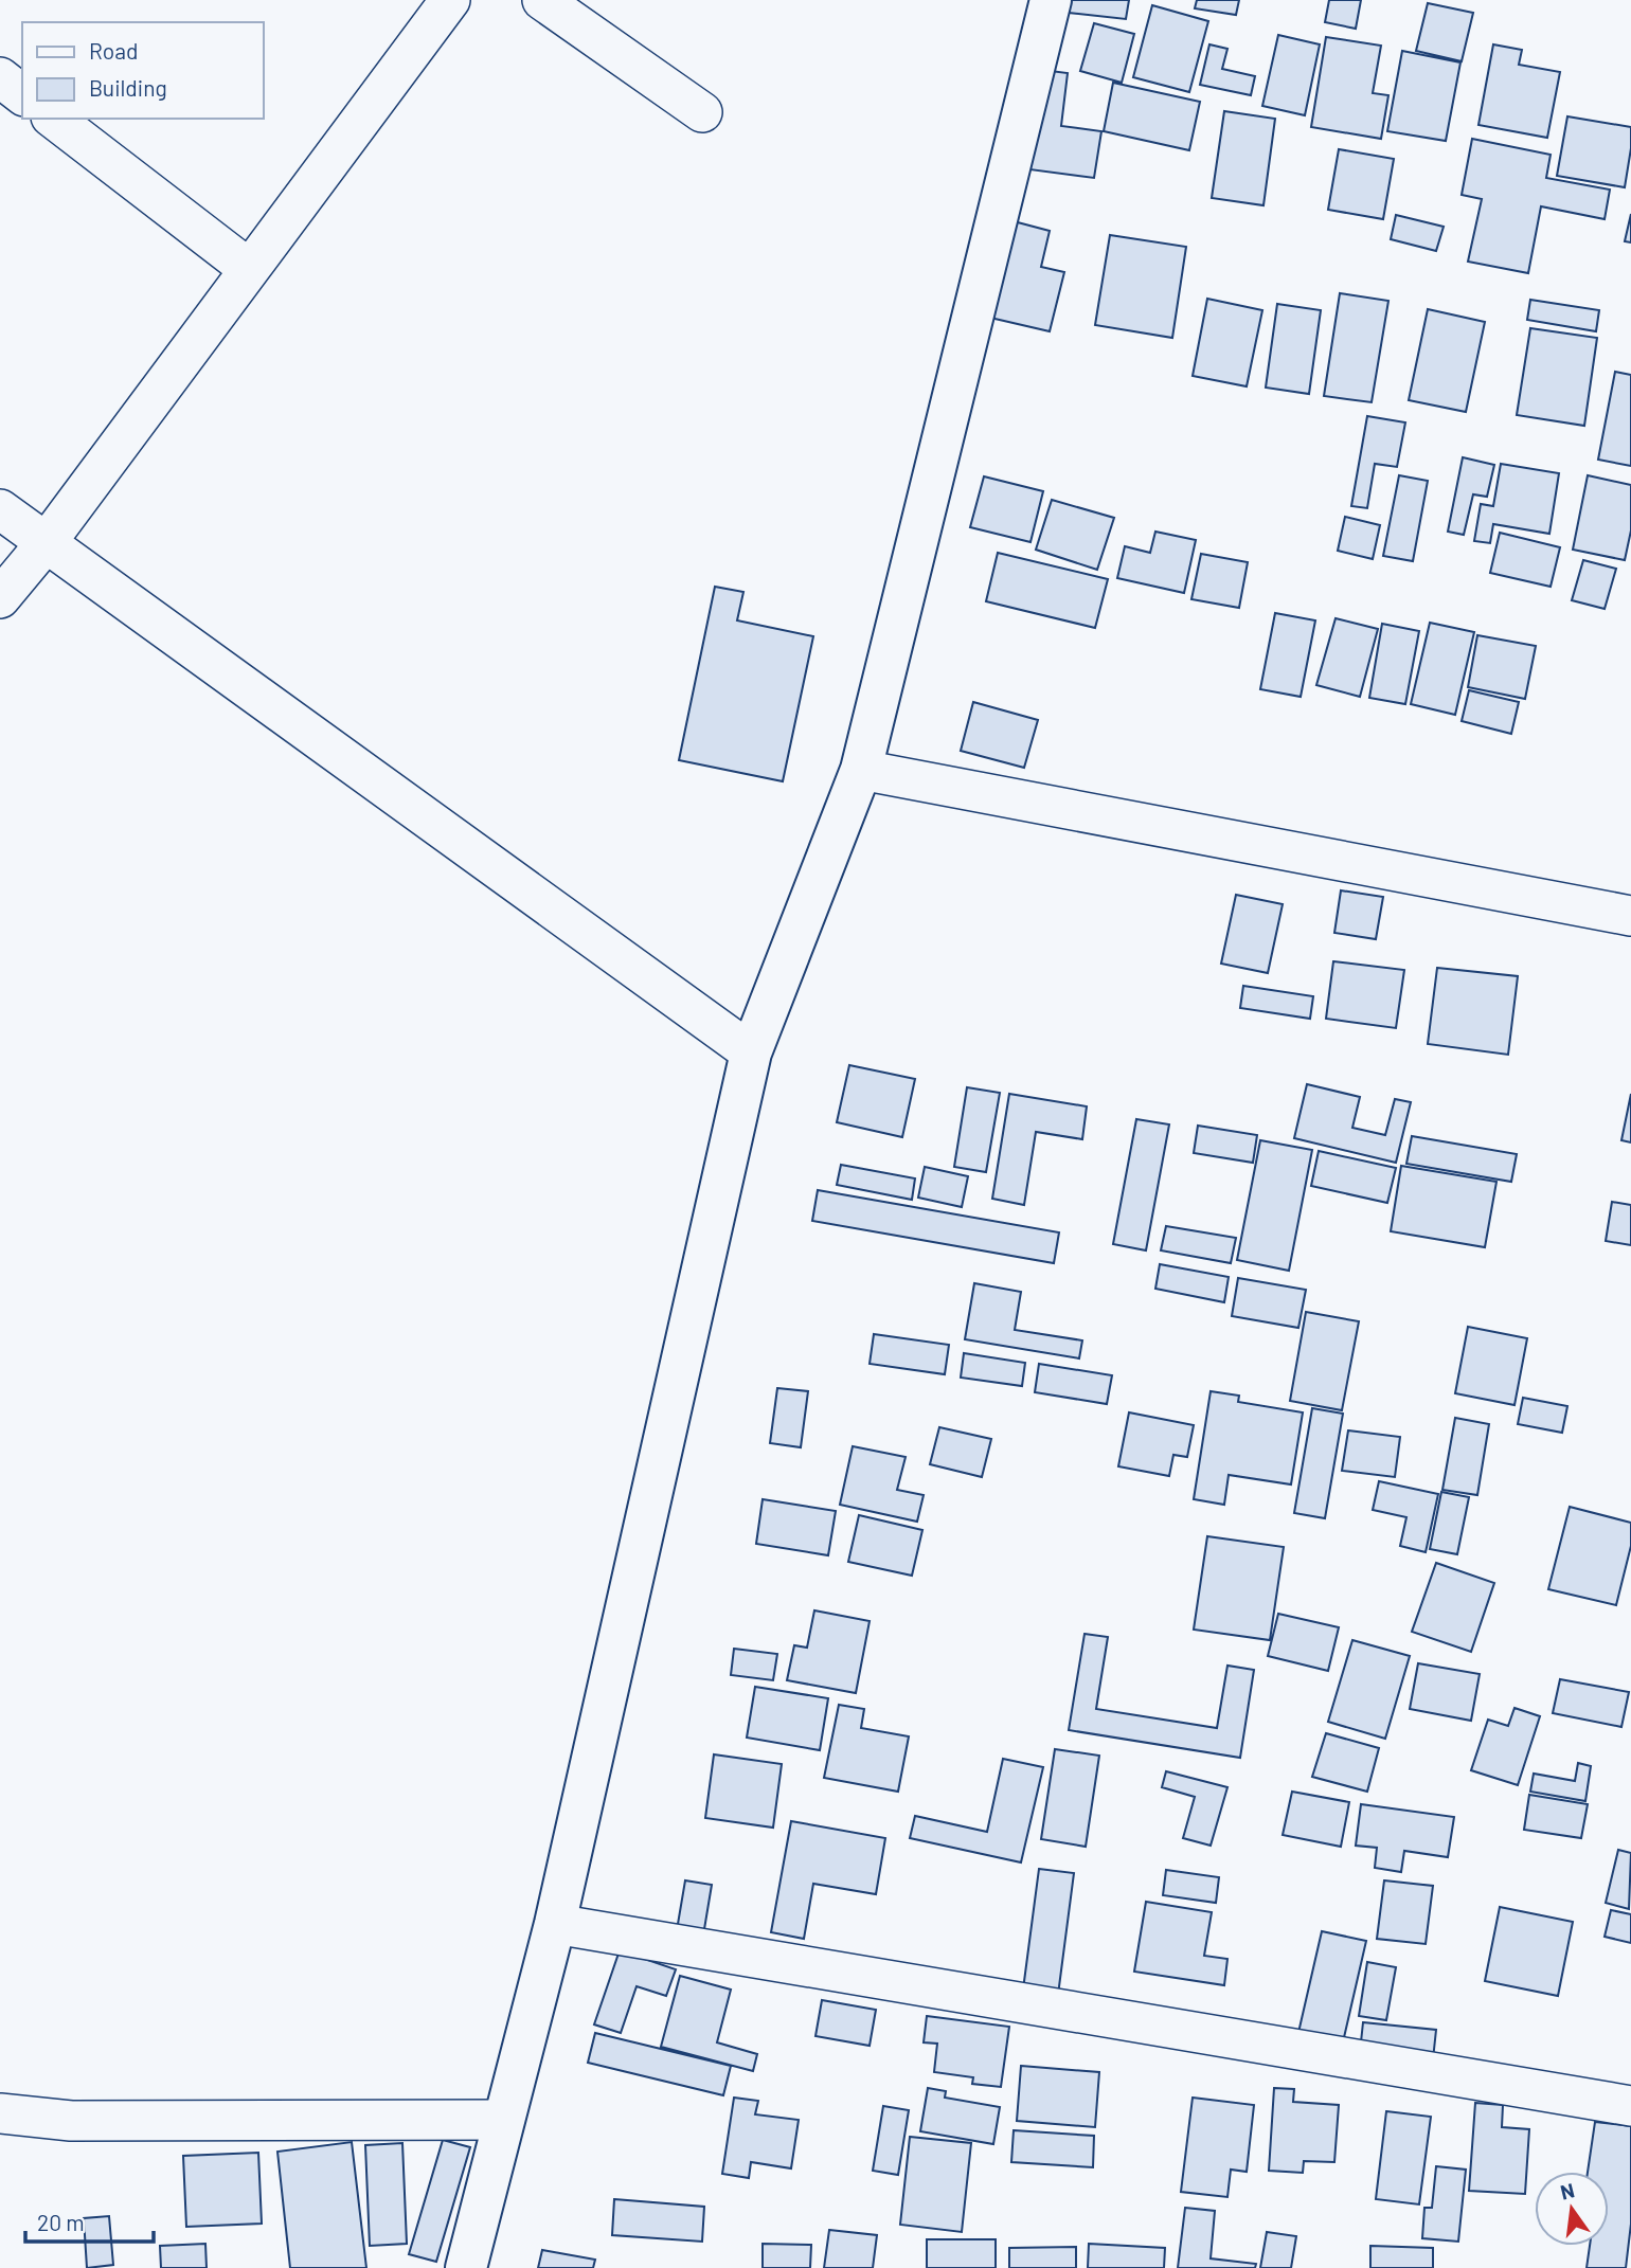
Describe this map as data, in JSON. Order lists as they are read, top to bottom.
{
  "legend": ["Road", "Building"],
  "scale_bar": "20 m",
  "north": "top"
}
